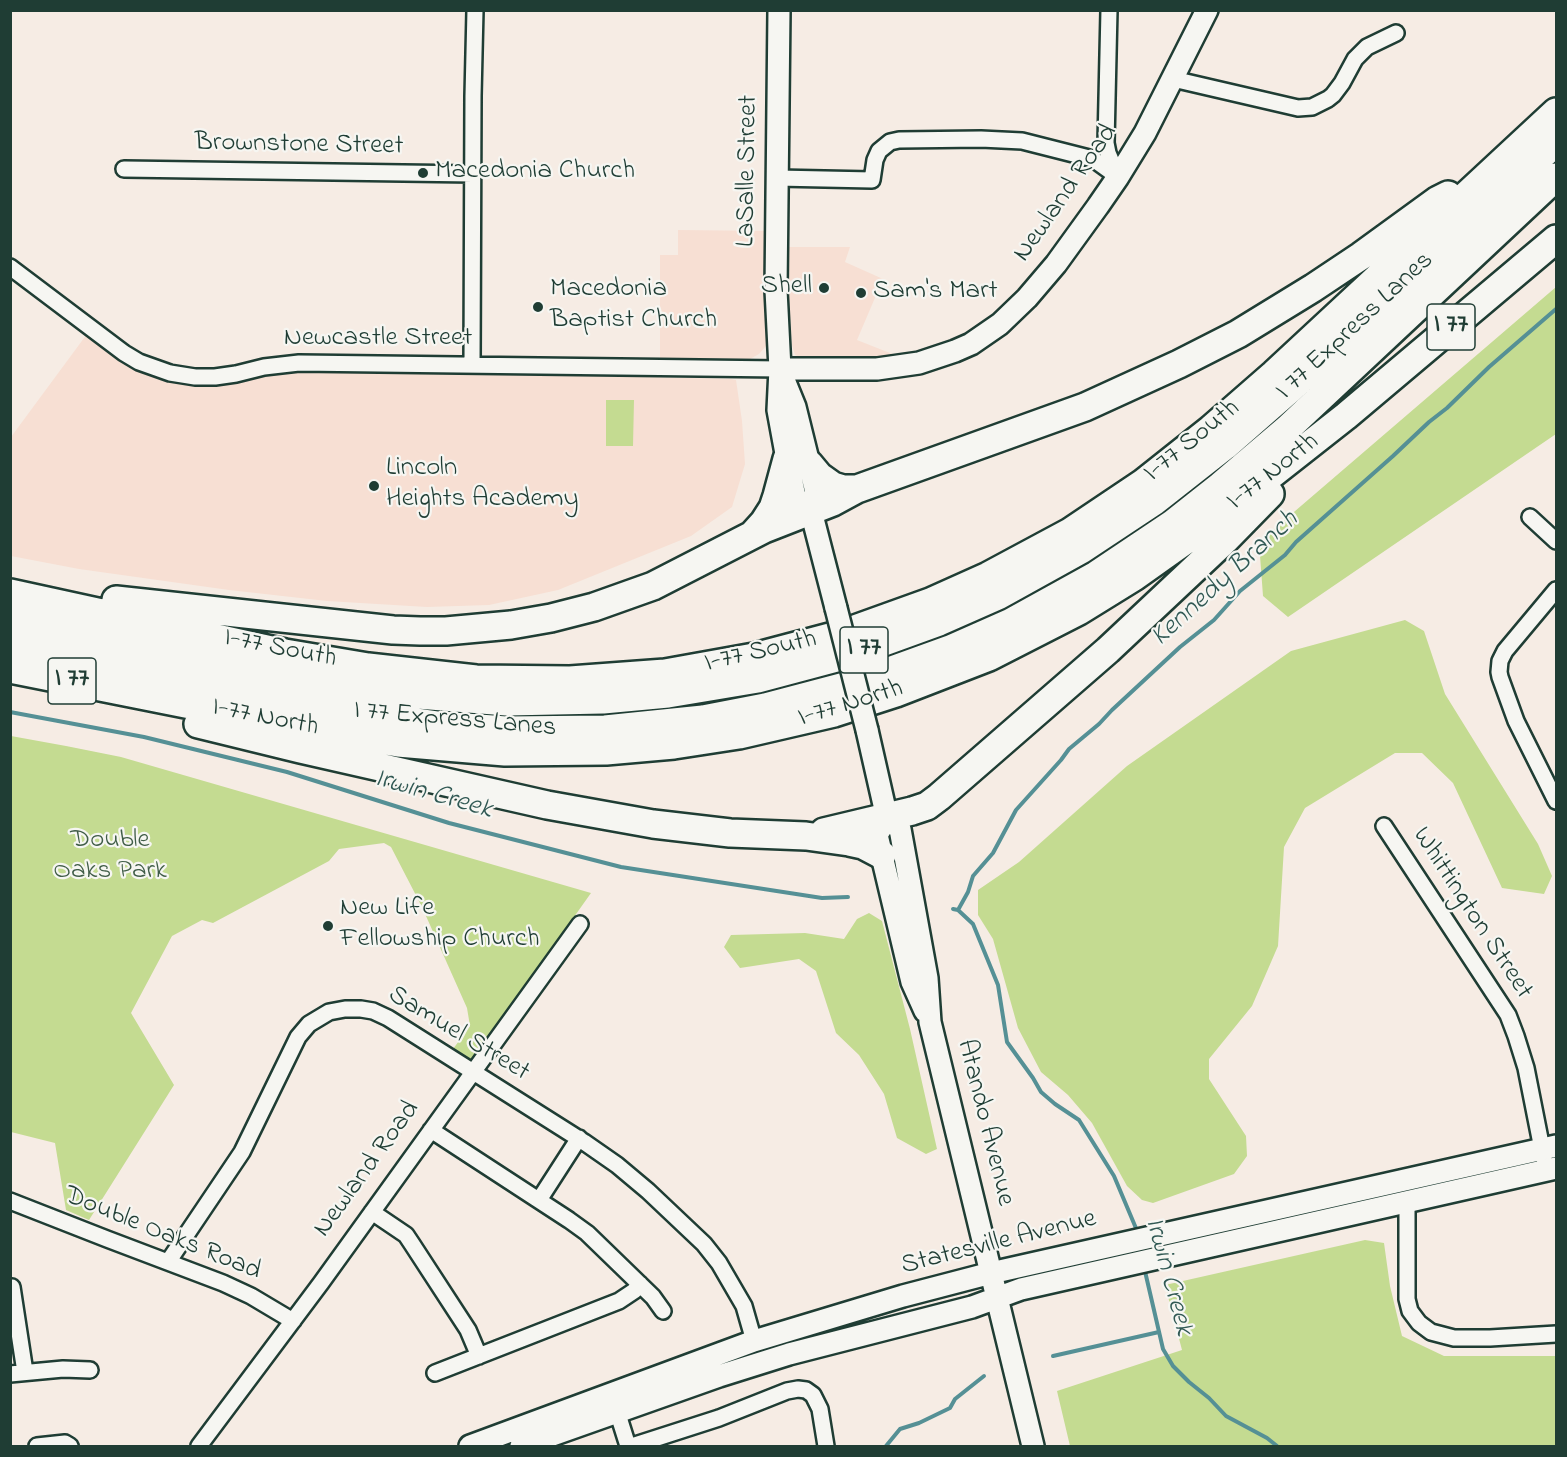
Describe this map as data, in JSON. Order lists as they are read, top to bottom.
{
  "streets": {
    "highway": [
      "I 77 Express Lanes",
      "I 77",
      "I-77 South",
      "I-77 North"
    ],
    "main road": [
      "LaSalle Street",
      "Newland Road",
      "Atando Avenue",
      "Statesville Avenue"
    ],
    "street": [
      "Brownstone Street",
      "Newcastle Street",
      "Whittington Street",
      "Samuel Street",
      "Double Oaks Road"
    ]
  },
  "crossings": [
    ["LaSalle Street", "Newland Road"],
    ["LaSalle Street", "Newcastle Street"],
    ["LaSalle Street", "Atando Avenue"],
    ["Newland Road", "Newcastle Street"],
    ["Newland Road", "Samuel Street"],
    ["Newland Road", "Double Oaks Road"],
    ["Whittington Street", "Statesville Avenue"],
    ["Samuel Street", "Double Oaks Road"],
    ["Samuel Street", "Statesville Avenue"],
    ["Atando Avenue", "Statesville Avenue"]
  ],
  "water": ["Kennedy Branch", "Irwin Creek"],
  "parks": ["Double Oaks Park"],
  "places": [
    "Macedonia Church",
    "Shell",
    "Sam's Mart",
    "Macedonia Baptist Church",
    "Lincoln Heights Academy",
    "New Life Fellowship Church"
  ]
}
